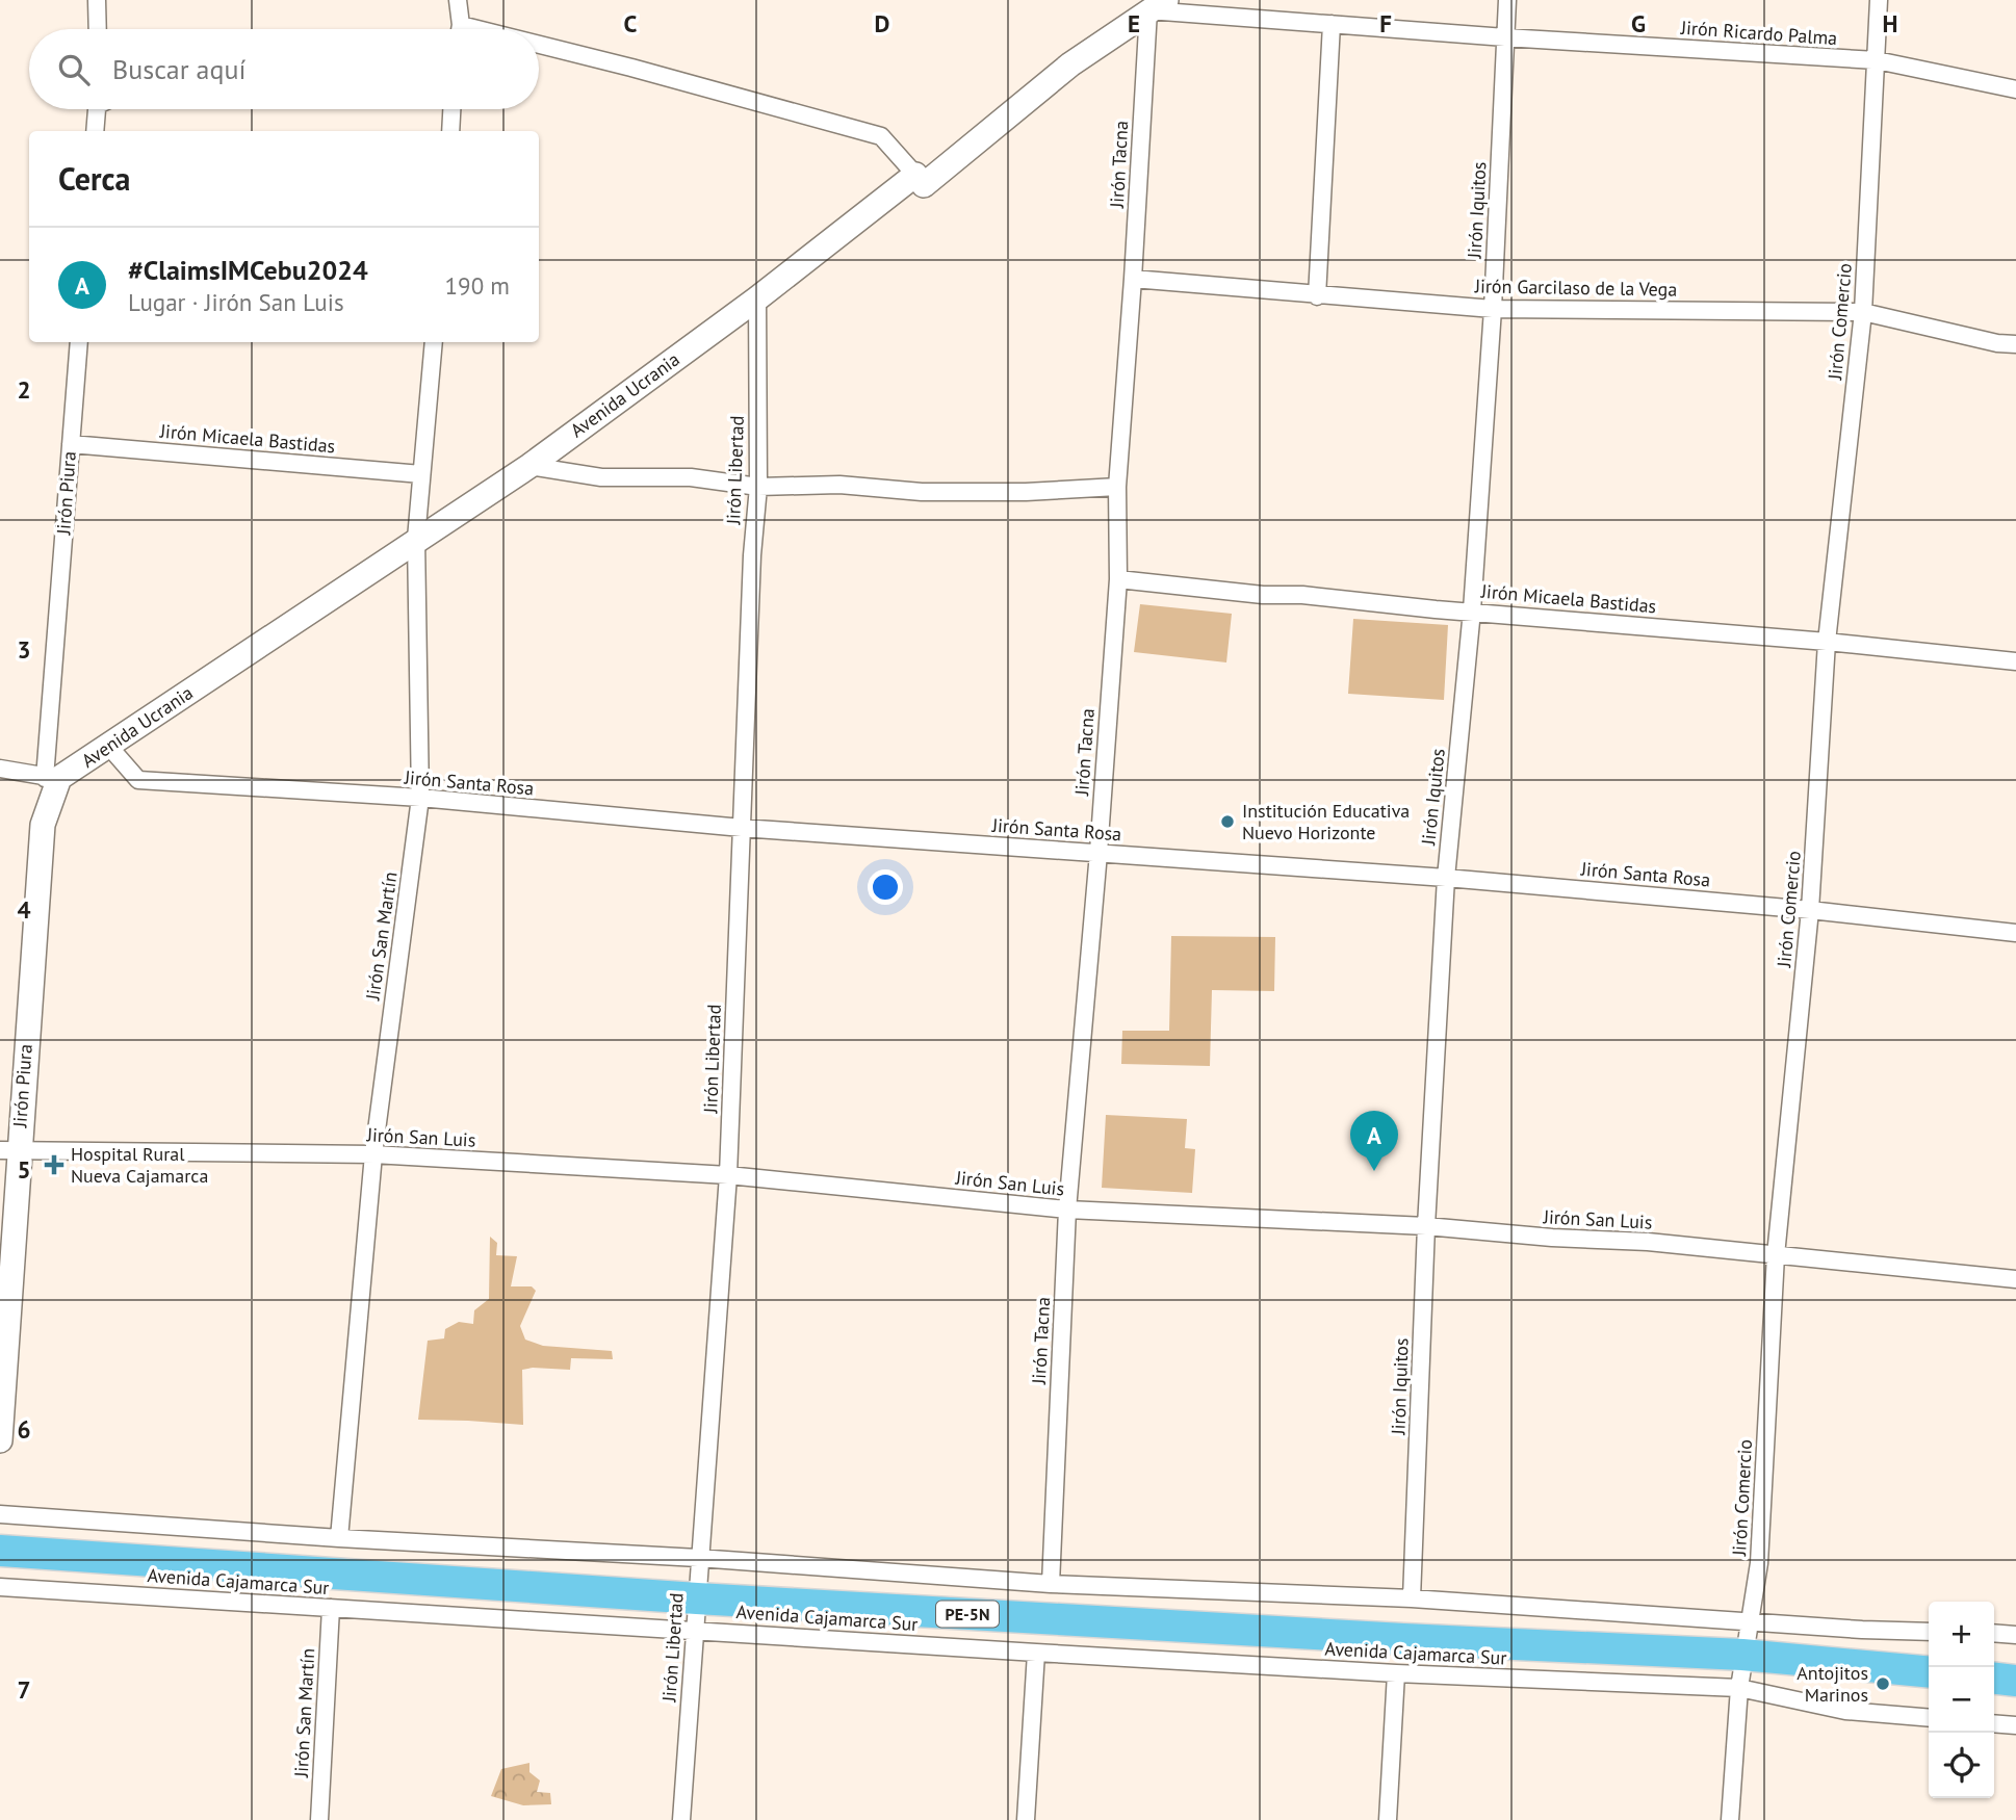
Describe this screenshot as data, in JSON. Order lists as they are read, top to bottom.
{
  "streets": {
    "highway": ["PE-5N"],
    "main road": ["Avenida Ucrania", "Jirón Piura"],
    "street": [
      "Jirón Ricardo Palma",
      "Jirón Tacna",
      "Jirón Iquitos",
      "Jirón Garcilaso de la Vega",
      "Jirón Comercio",
      "Jirón Micaela Bastidas",
      "Jirón Libertad",
      "Jirón Santa Rosa",
      "Jirón San Martín",
      "Jirón San Luis",
      "Avenida Cajamarca Sur"
    ]
  },
  "crossings": [
    ["Jirón Ricardo Palma", "Jirón Tacna"],
    ["Jirón Ricardo Palma", "Jirón Iquitos"],
    ["Jirón Ricardo Palma", "Jirón Comercio"],
    ["Jirón Ricardo Palma", "Avenida Ucrania"],
    ["Jirón Tacna", "Jirón Garcilaso de la Vega"],
    ["Jirón Tacna", "Avenida Ucrania"],
    ["Jirón Tacna", "Jirón Micaela Bastidas"],
    ["Jirón Tacna", "Jirón Santa Rosa"],
    ["Jirón Tacna", "Jirón San Luis"],
    ["Jirón Iquitos", "Jirón Garcilaso de la Vega"],
    ["Jirón Iquitos", "Jirón Micaela Bastidas"],
    ["Jirón Iquitos", "Jirón Santa Rosa"],
    ["Jirón Iquitos", "Jirón San Luis"],
    ["Jirón Garcilaso de la Vega", "Jirón Comercio"],
    ["Jirón Comercio", "Jirón Micaela Bastidas"],
    ["Jirón Comercio", "Jirón Santa Rosa"],
    ["Jirón Comercio", "Jirón San Luis"],
    ["Jirón Comercio", "Avenida Cajamarca Sur"],
    ["Jirón Comercio", "PE-5N"],
    ["Avenida Ucrania", "Jirón Libertad"],
    ["Avenida Ucrania", "Jirón Piura"],
    ["Avenida Ucrania", "Jirón Santa Rosa"],
    ["Avenida Ucrania", "Jirón San Martín"],
    ["Jirón Micaela Bastidas", "Jirón Piura"],
    ["Jirón Micaela Bastidas", "Jirón San Martín"],
    ["Jirón Libertad", "Jirón Santa Rosa"],
    ["Jirón Libertad", "Jirón San Luis"],
    ["Jirón Libertad", "Avenida Cajamarca Sur"],
    ["Jirón Libertad", "PE-5N"],
    ["Jirón Piura", "Jirón San Luis"],
    ["Jirón Santa Rosa", "Jirón San Martín"],
    ["Jirón San Martín", "Jirón San Luis"],
    ["Jirón San Martín", "Avenida Cajamarca Sur"]
  ],
  "places": {
    "other": ["Institución Educativa Nuevo Horizonte", "Antojitos Marinos"],
    "health": ["Hospital Rural Nueva Cajamarca"]
  },
  "page": {
    "search": "Buscar aquí",
    "heading": "Cerca",
    "list": [
      {
        "mark": "A",
        "name": "#ClaimsIMCebu2024",
        "note": "Lugar · Jirón San Luis",
        "value": "190 m"
      }
    ],
    "pins": "A",
    "map_buttons": ["+", "−"]
  },
  "grid": {
    "columns": [
      "C",
      "D",
      "E",
      "F",
      "G",
      "H"
    ],
    "rows": [
      "2",
      "3",
      "4",
      "5",
      "6",
      "7"
    ]
  }
}
